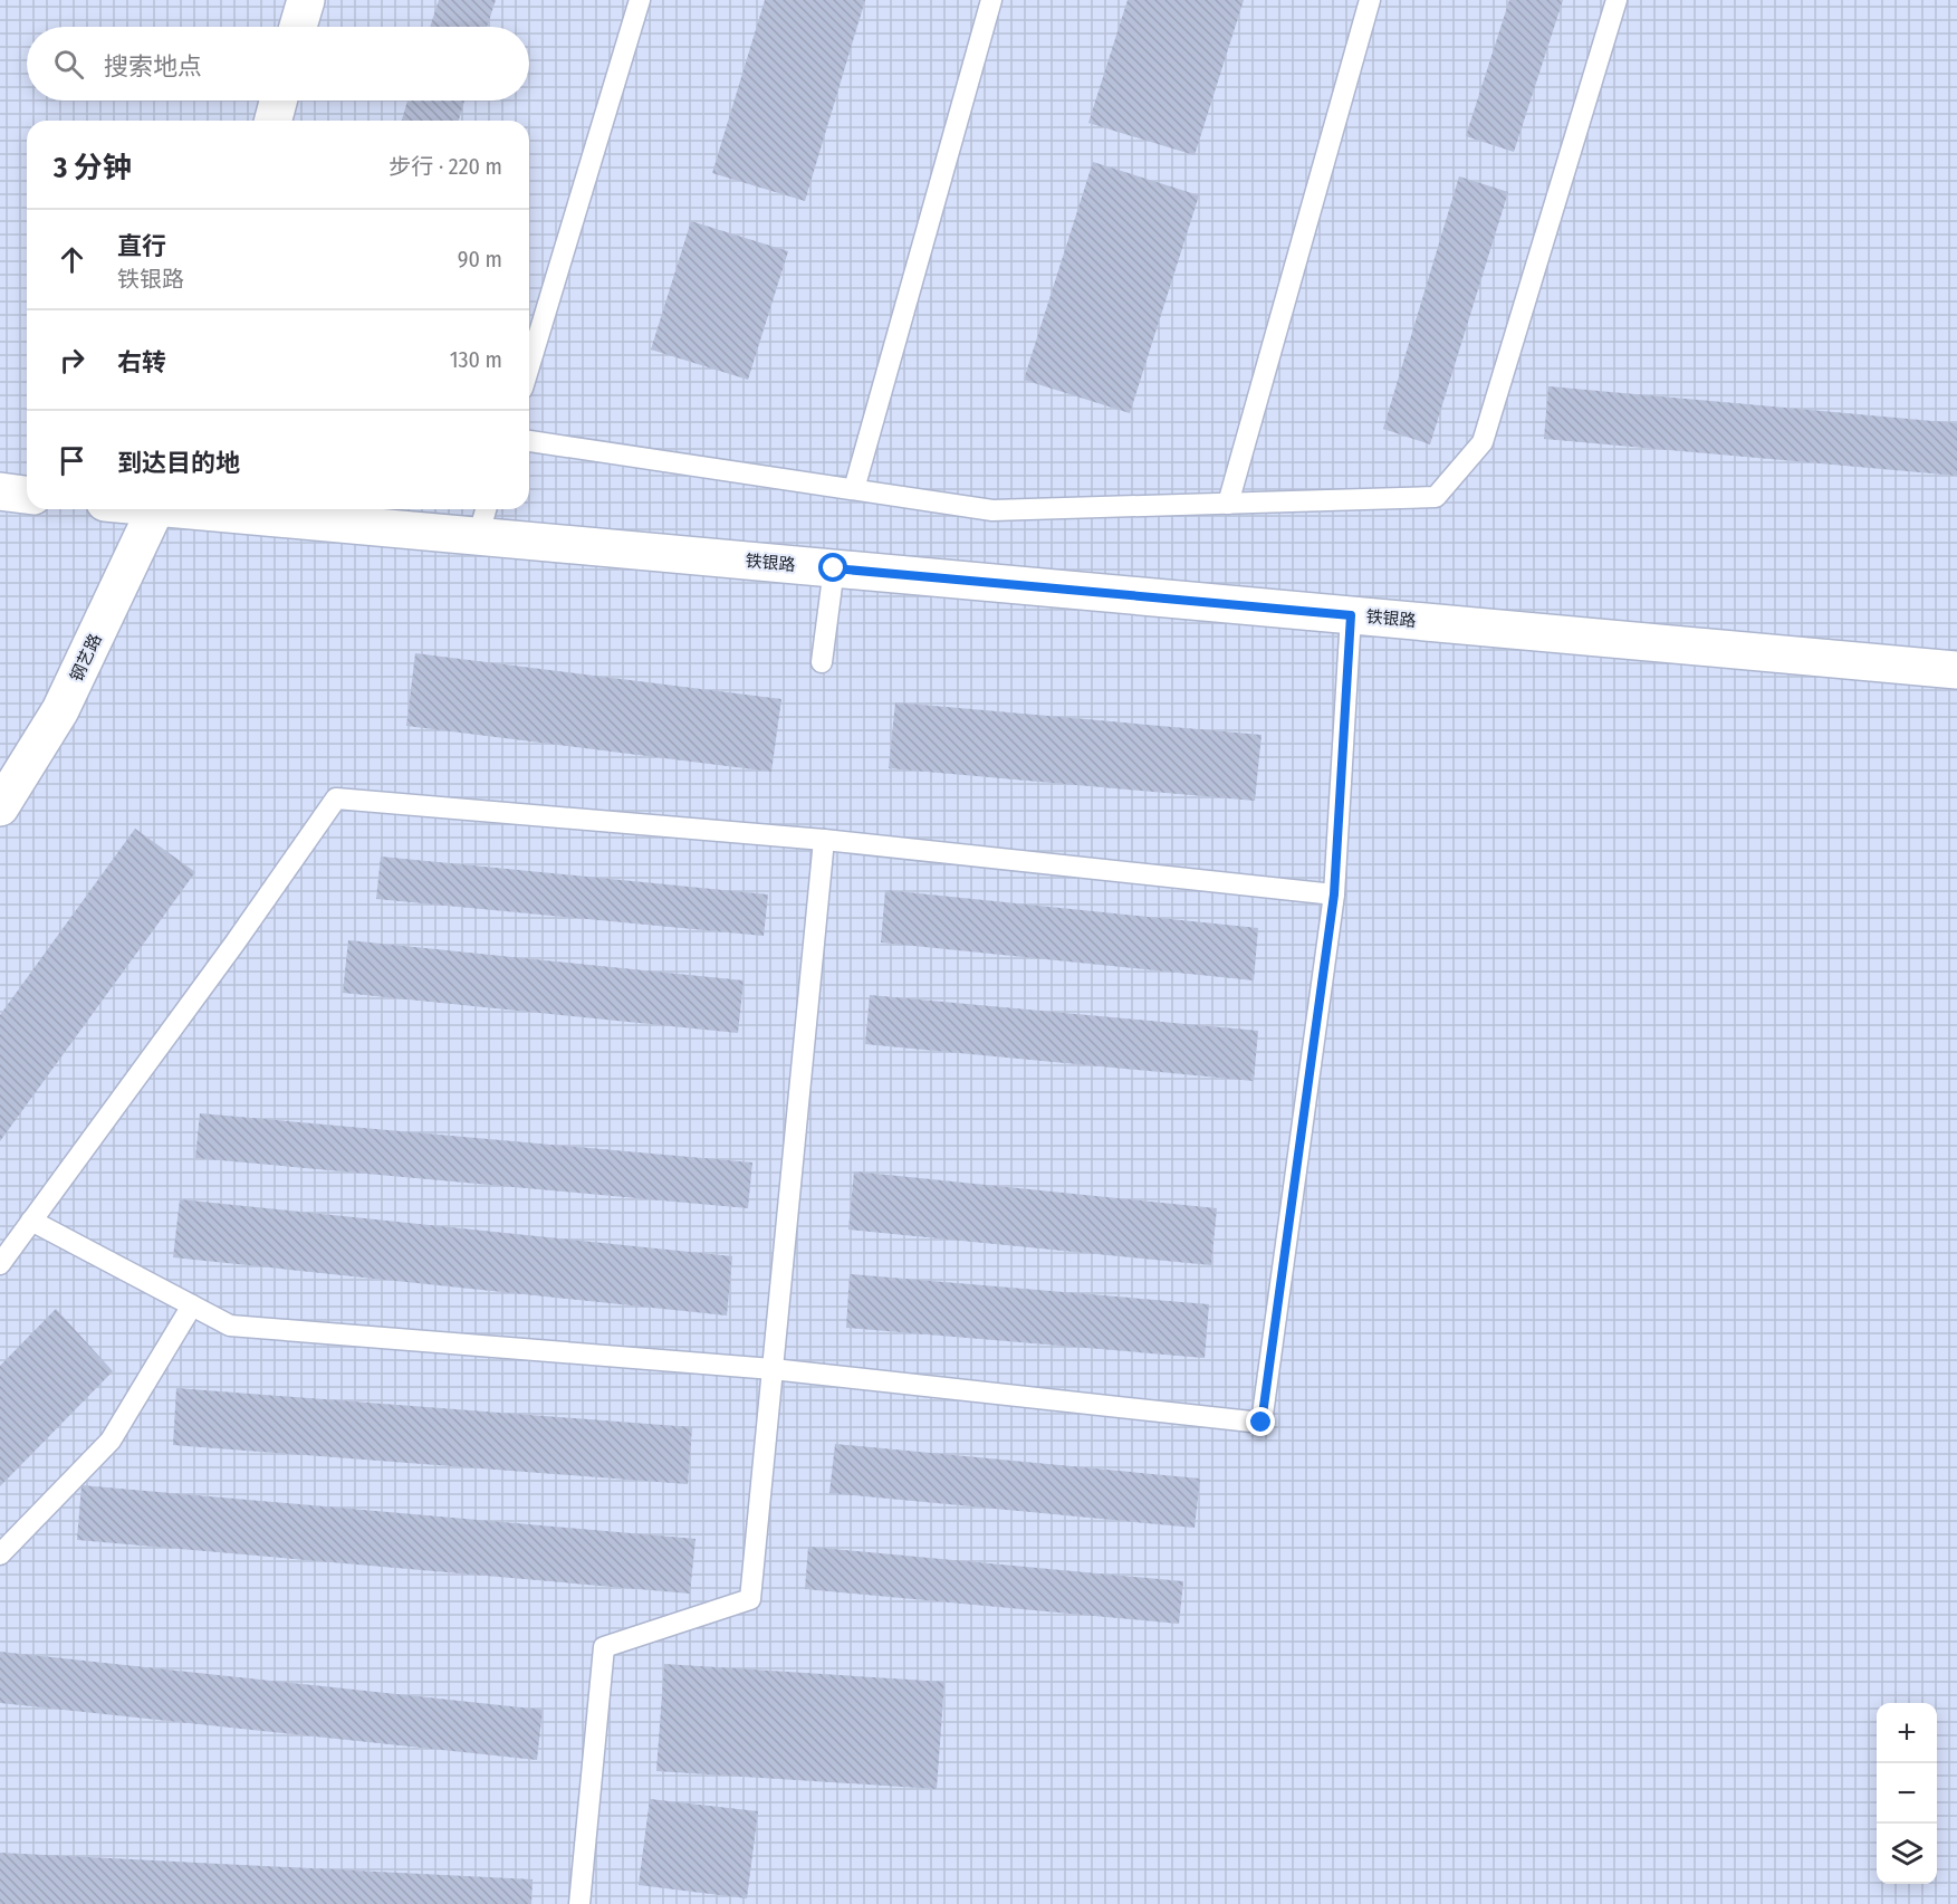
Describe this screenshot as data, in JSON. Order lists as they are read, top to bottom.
{
  "streets": {
    "main road": ["铁银路", "钢艺路"]
  },
  "page": {
    "search": "搜索地点",
    "heading": ["3 分钟", "步行 · 220 m"],
    "list": [
      ["直行", "铁银路", "90 m"],
      ["右转", "130 m"],
      "到达目的地"
    ],
    "map_buttons": ["+", "−"]
  }
}
